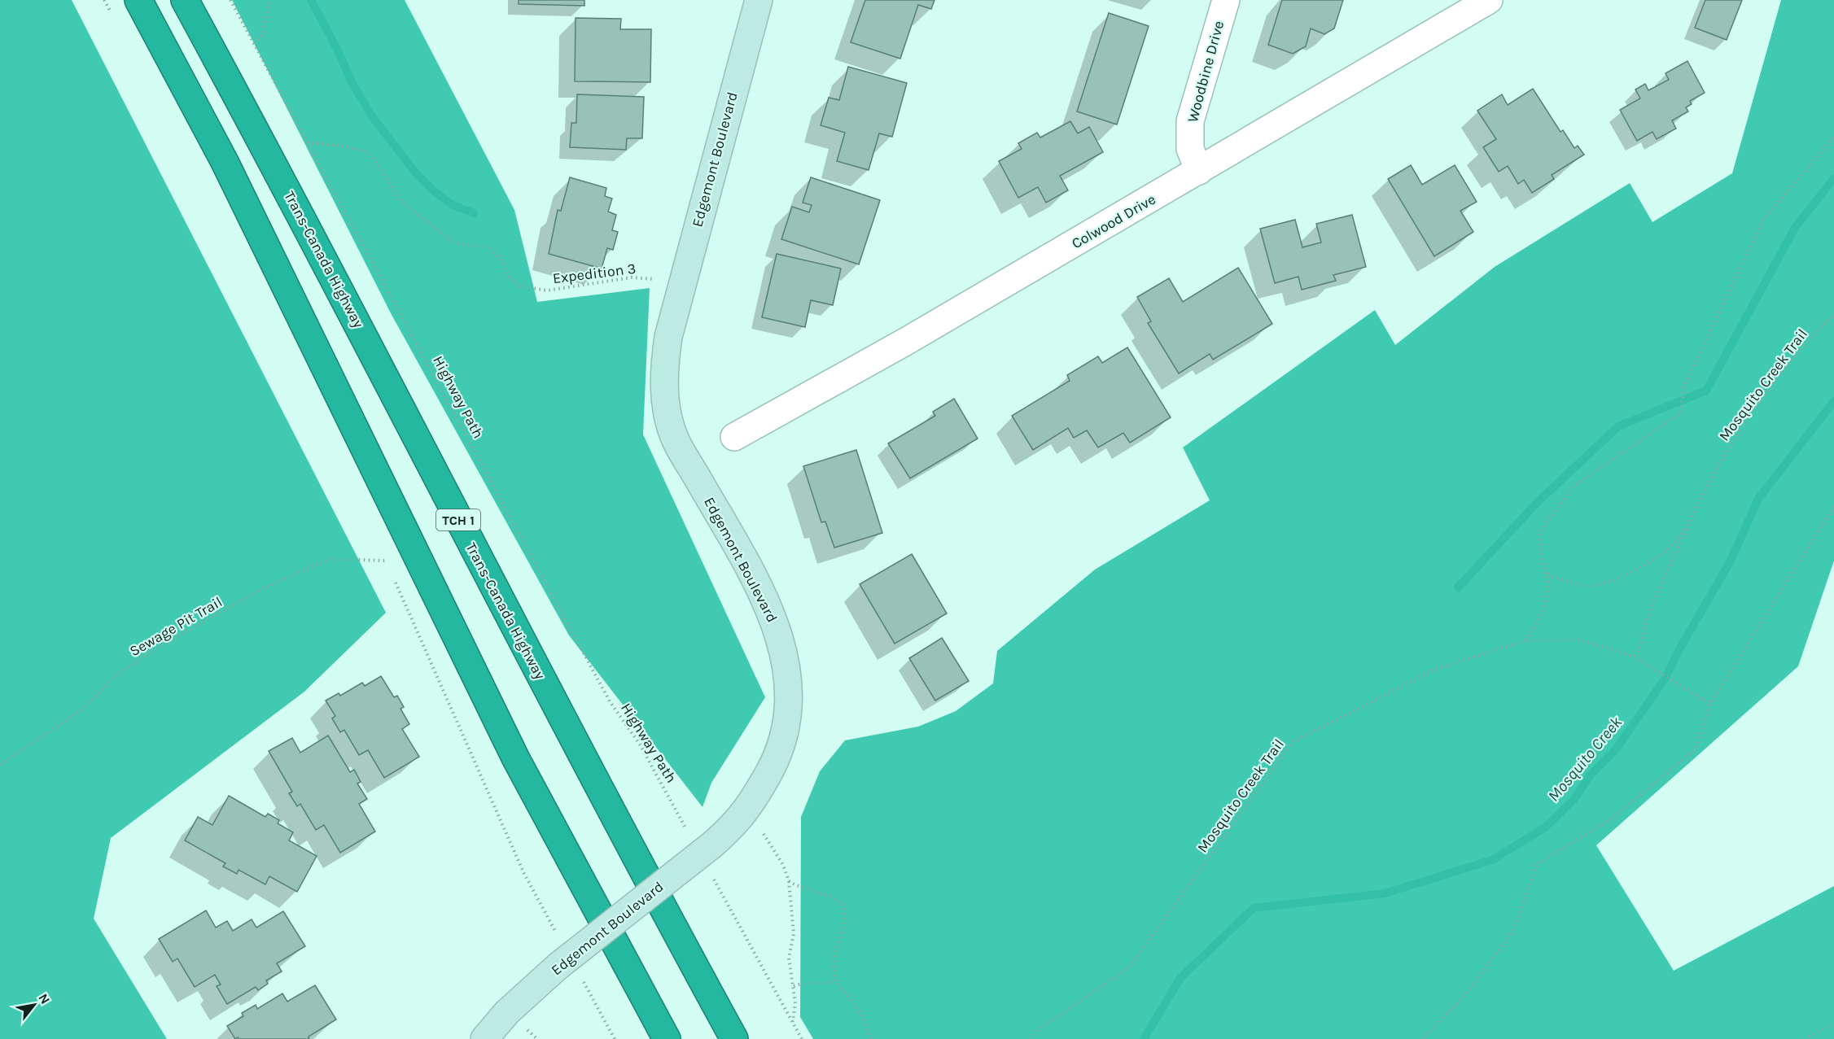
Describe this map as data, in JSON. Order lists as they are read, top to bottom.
{
  "streets": {
    "highway": ["Trans-Canada Highway", "TCH 1"],
    "street": ["Woodbine Drive", "Edgemont Boulevard", "Colwood Drive"],
    "path": [
      "Expedition 3",
      "Mosquito Creek Trail",
      "Highway Path",
      "Sewage Pit Trail"
    ]
  },
  "crossings": [
    ["Woodbine Drive", "Colwood Drive"],
    ["Edgemont Boulevard", "Expedition 3"],
    ["Edgemont Boulevard", "Highway Path"],
    ["Expedition 3", "Highway Path"]
  ],
  "water": ["Mosquito Creek"],
  "north": "top right"
}
